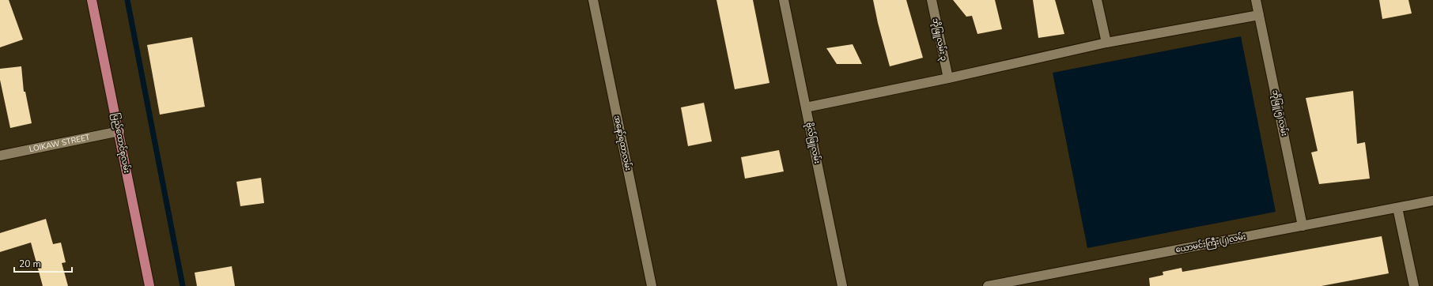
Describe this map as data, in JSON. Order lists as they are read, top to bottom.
{
  "streets": {
    "main road": ["ပြည်ထောင်စုလမ်း"],
    "street": [
      "ဘိုဖြူလမ်း ၃",
      "ဘိုဖြူ(၅)လမ်း",
      "အနော်ရထာလမ်း",
      "ဗိုလ်ဖြူလမ်း",
      "LOIKAW STREET",
      "ယောမင်းကြီး(၂)လမ်း"
    ]
  },
  "crossings": [
    ["ဘိုဖြူ(၅)လမ်း", "ယောမင်းကြီး(၂)လမ်း"],
    ["ပြည်ထောင်စုလမ်း", "LOIKAW STREET"]
  ],
  "scale_bar": "20 m"
}
